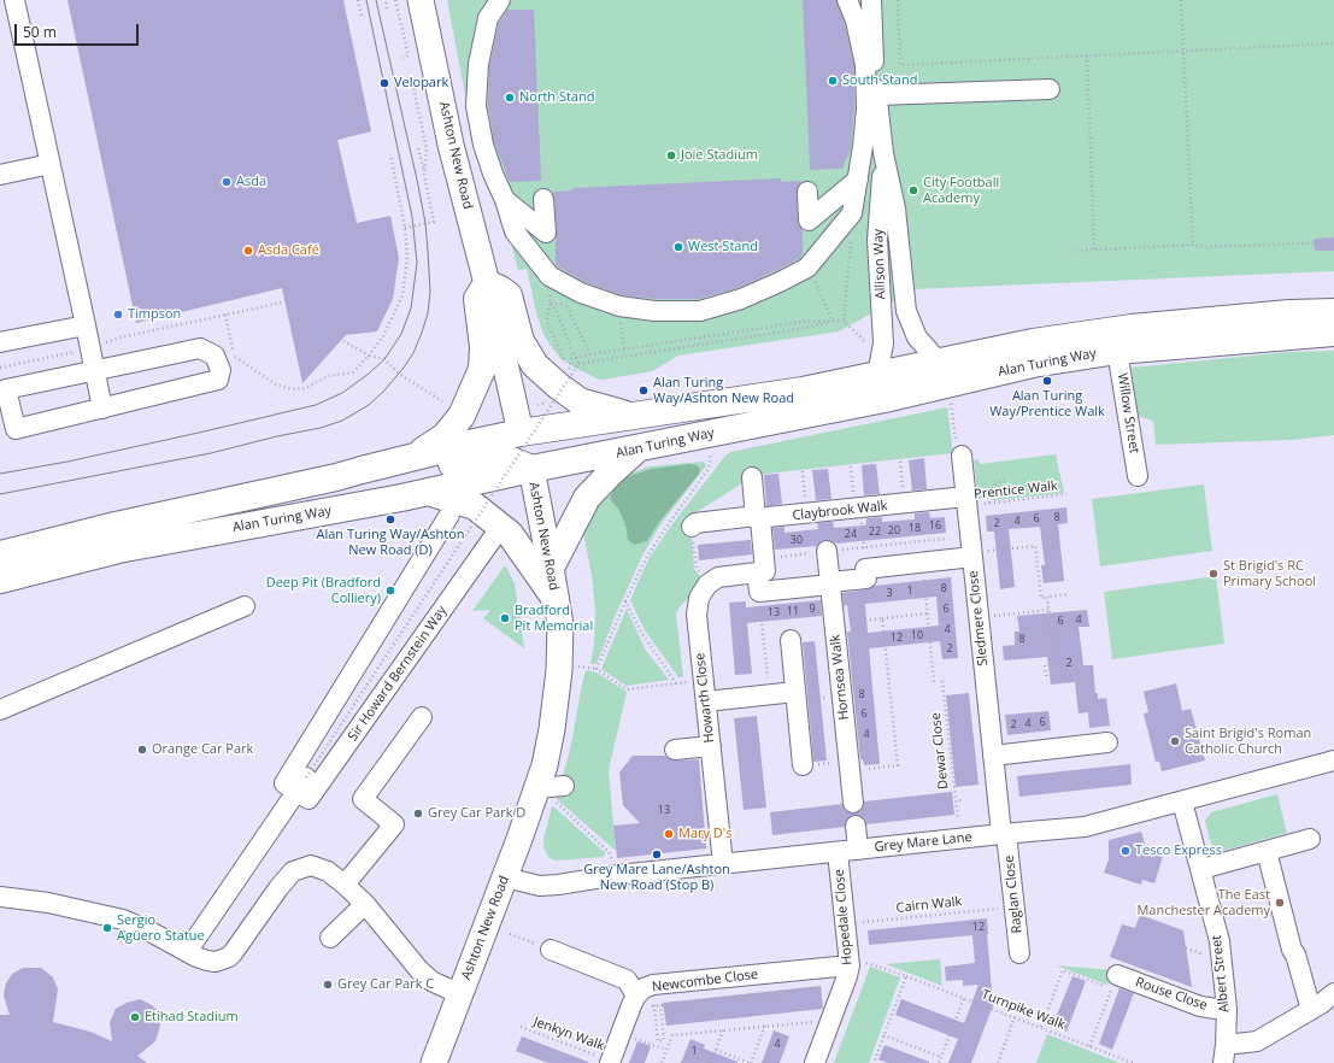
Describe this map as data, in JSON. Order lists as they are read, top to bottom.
{
  "streets": {
    "highway": ["Ashton New Road", "Alan Turing Way"],
    "street": [
      "Allison Way",
      "Willow Street",
      "Claybrook Walk",
      "Sledmere Close",
      "Sir Howard Bernstein Way",
      "Hornsea Walk",
      "Howarth Close",
      "Grey Mare Lane",
      "Raglan Close",
      "Hopedale Close",
      "Albert Street",
      "Newcombe Close",
      "Rouse Close"
    ],
    "path": [
      "Prentice Walk",
      "Dewar Close",
      "Cairn Walk",
      "Turnpike Walk",
      "Jenkyn Walk"
    ]
  },
  "crossings": [
    ["Ashton New Road", "Alan Turing Way"],
    ["Ashton New Road", "Grey Mare Lane"],
    ["Allison Way", "Alan Turing Way"],
    ["Alan Turing Way", "Willow Street"],
    ["Prentice Walk", "Claybrook Walk"],
    ["Sledmere Close", "Grey Mare Lane"],
    ["Sledmere Close", "Raglan Close"],
    ["Howarth Close", "Grey Mare Lane"],
    ["Grey Mare Lane", "Raglan Close"],
    ["Grey Mare Lane", "Hopedale Close"],
    ["Grey Mare Lane", "Albert Street"],
    ["Raglan Close", "Cairn Walk"],
    ["Cairn Walk", "Hopedale Close"],
    ["Hopedale Close", "Newcombe Close"],
    ["Hopedale Close", "Turnpike Walk"],
    ["Albert Street", "Rouse Close"],
    ["Newcombe Close", "Turnpike Walk"],
    ["Newcombe Close", "Jenkyn Walk"]
  ],
  "places": [
    "South Stand",
    "Velopark",
    "North Stand",
    "Joie Stadium",
    "Asda",
    "City Football Academy",
    "West Stand",
    "Asda Café",
    "Timpson",
    "Alan Turing Way/Prentice Walk",
    "Alan Turing Way/Ashton New Road",
    "Alan Turing Way/Ashton New Road (D)",
    "St Brigid's RC Primary School",
    "Deep Pit (Bradford Colliery)",
    "Bradford Pit Memorial",
    "Saint Brigid's Roman Catholic Church",
    "Orange Car Park",
    "Grey Car Park D",
    "Mary D's",
    "Tesco Express",
    "Grey Mare Lane/Ashton New Road (Stop B)",
    "The East Manchester Academy",
    "Sergio Agüero Statue",
    "Grey Car Park C",
    "Etihad Stadium"
  ],
  "house_numbers": [
    "8",
    "6",
    "4",
    "2",
    "16",
    "18",
    "20",
    "22",
    "24",
    "30",
    "8",
    "1",
    "3",
    "9",
    "6",
    "11",
    "13",
    "4",
    "6",
    "4",
    "10",
    "12",
    "8",
    "2",
    "2",
    "8",
    "6",
    "6",
    "4",
    "2",
    "4",
    "13",
    "12",
    "4",
    "1"
  ],
  "scale_bar": "50 m"
}
